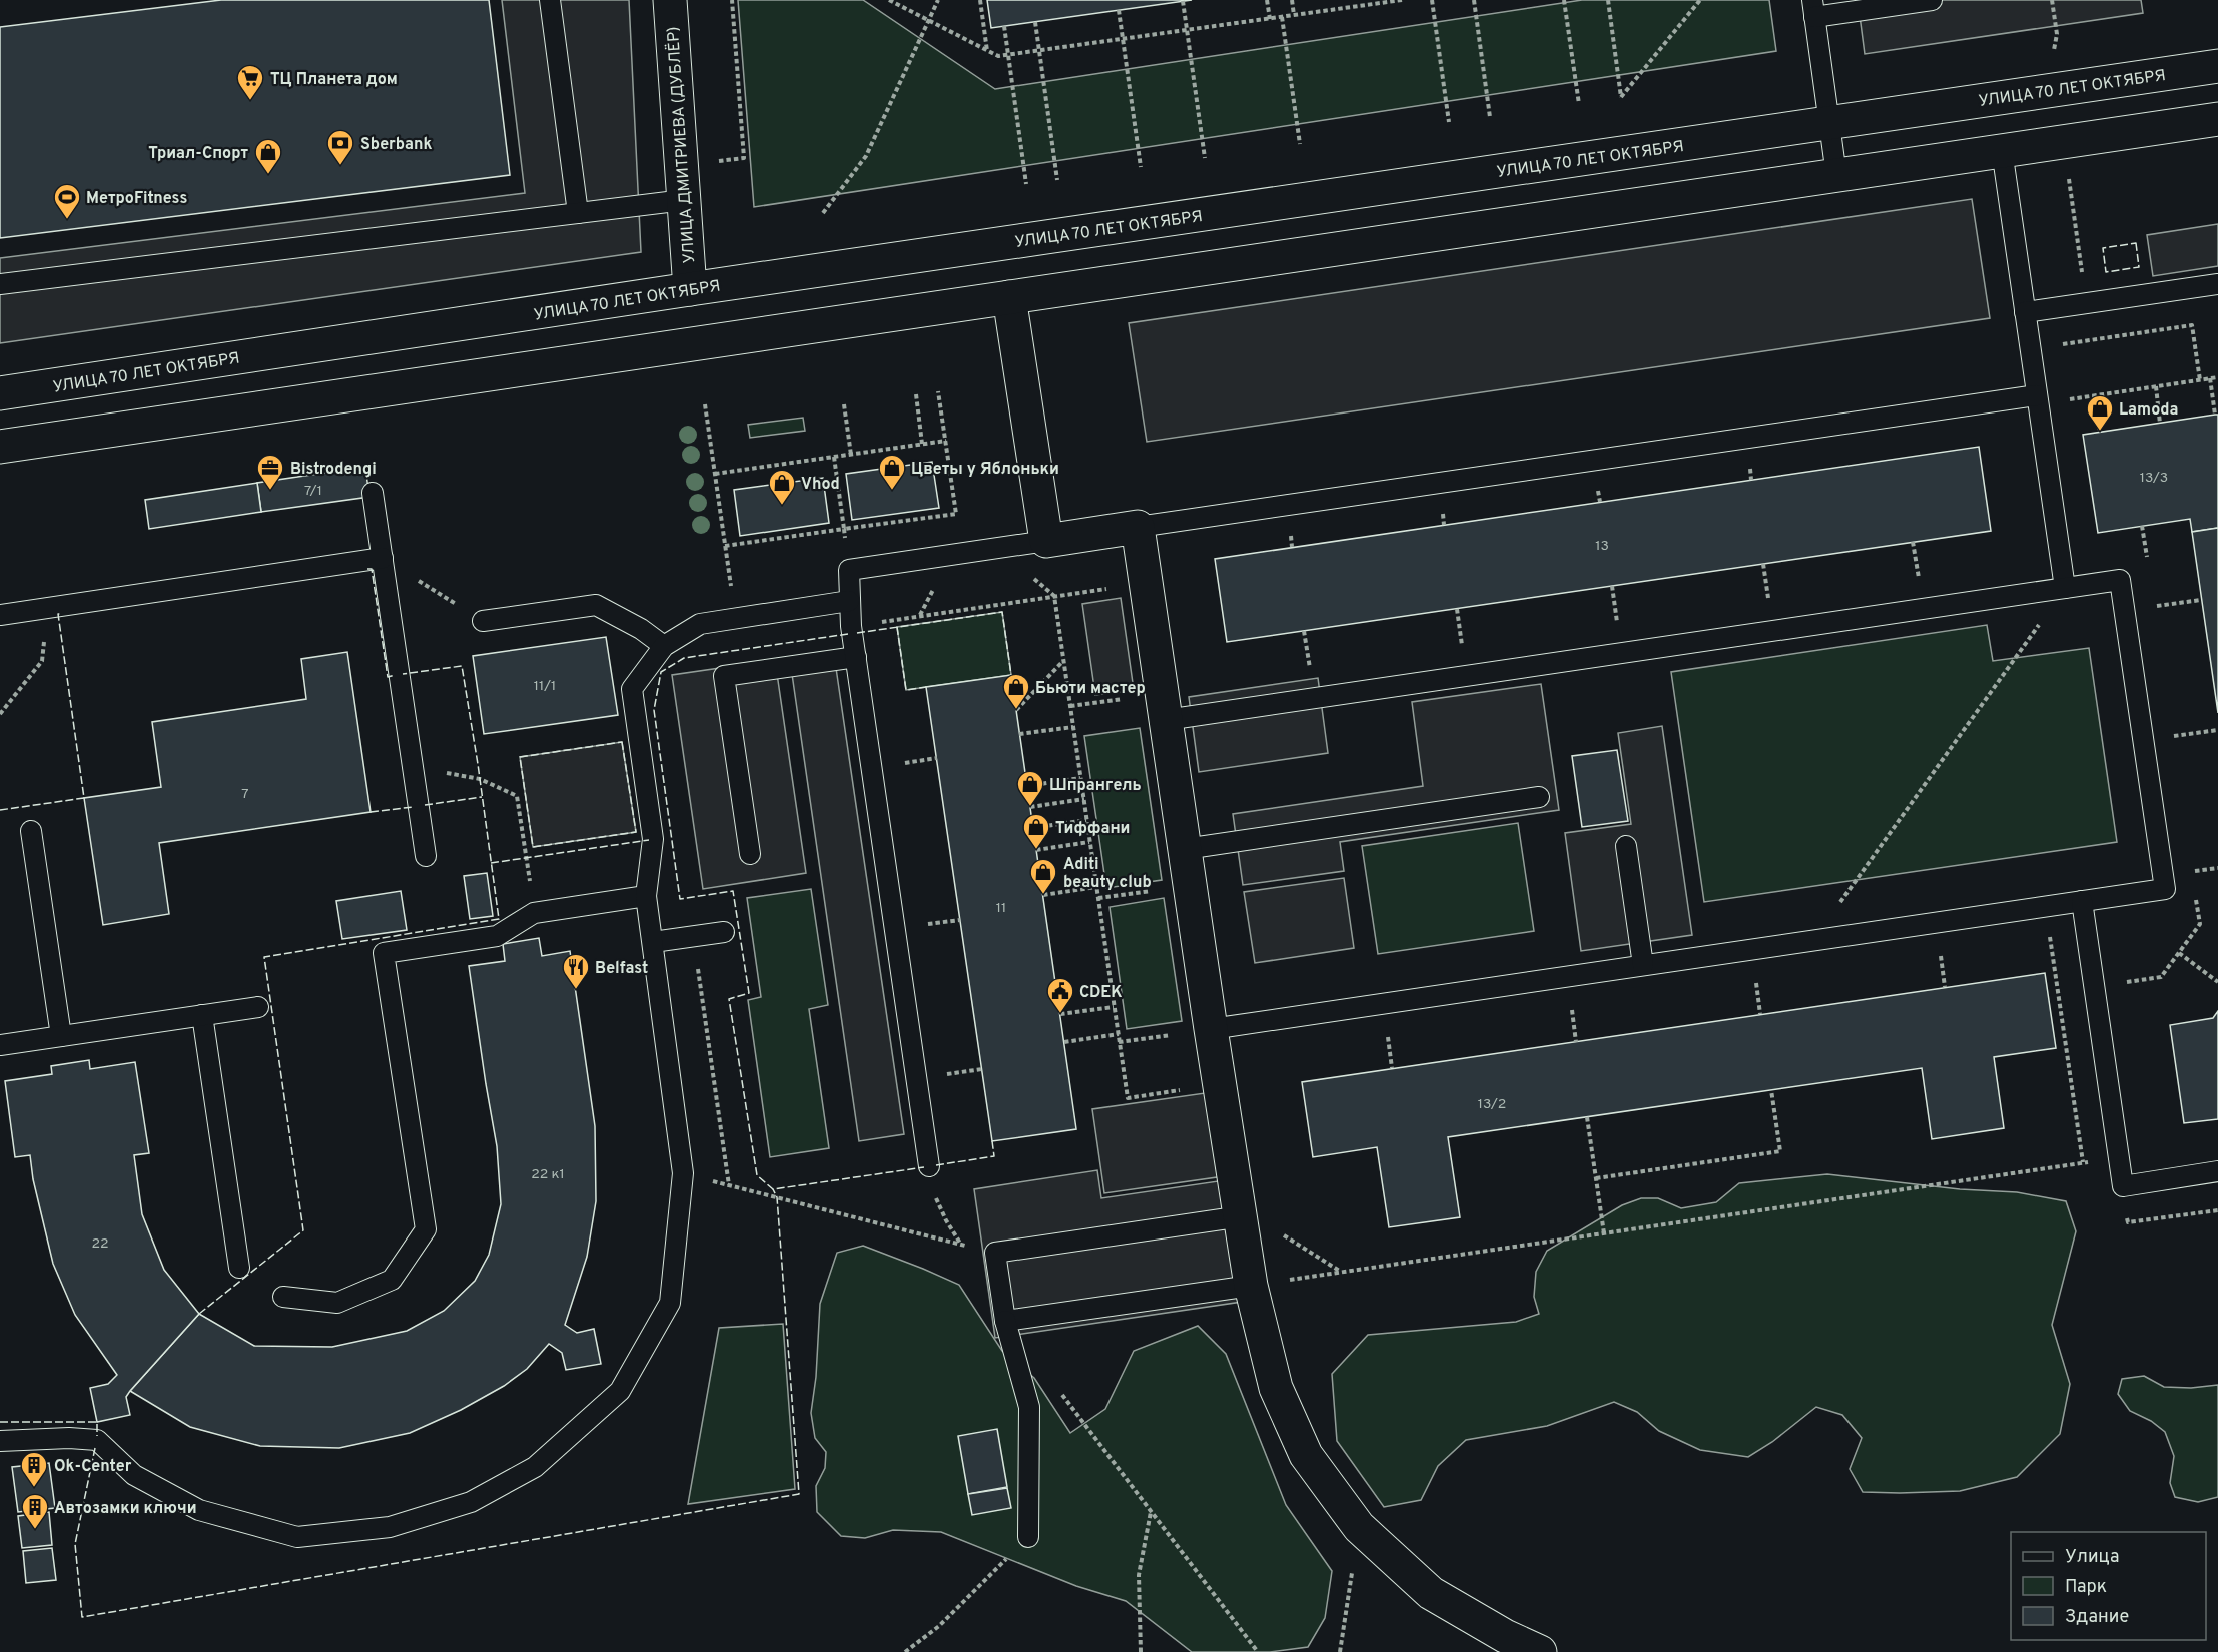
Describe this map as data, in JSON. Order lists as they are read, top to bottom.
{
  "streets": {
    "main road": ["УЛИЦА 70 ЛЕТ ОКТЯБРЯ", "УЛИЦА ДМИТРИЕВА (ДУБЛЁР)"]
  },
  "crossings": [
    ["УЛИЦА 70 ЛЕТ ОКТЯБРЯ", "УЛИЦА ДМИТРИЕВА (ДУБЛЁР)"]
  ],
  "places": {
    "supermarket": ["ТЦ Планета дом"],
    "bank": ["Sberbank"],
    "shop": [
      "Триал-Спорт",
      "Lamoda",
      "Цветы у Яблоньки",
      "Vhod",
      "Бьюти мастер",
      "Шпрангель",
      "Тиффани",
      "Aditi beauty club"
    ],
    "sports": ["МетроFitness"],
    "office": ["Bistrodengi"],
    "restaurant": ["Belfast"],
    "public building": ["CDEK"],
    "building": ["Ok-Center", "Автозамки ключи"]
  },
  "house_numbers": [
    "13/3",
    "7/1",
    "13",
    "11/1",
    "7",
    "11",
    "13/2",
    "22 к1",
    "22"
  ],
  "legend": ["Улица", "Парк", "Здание"]
}
